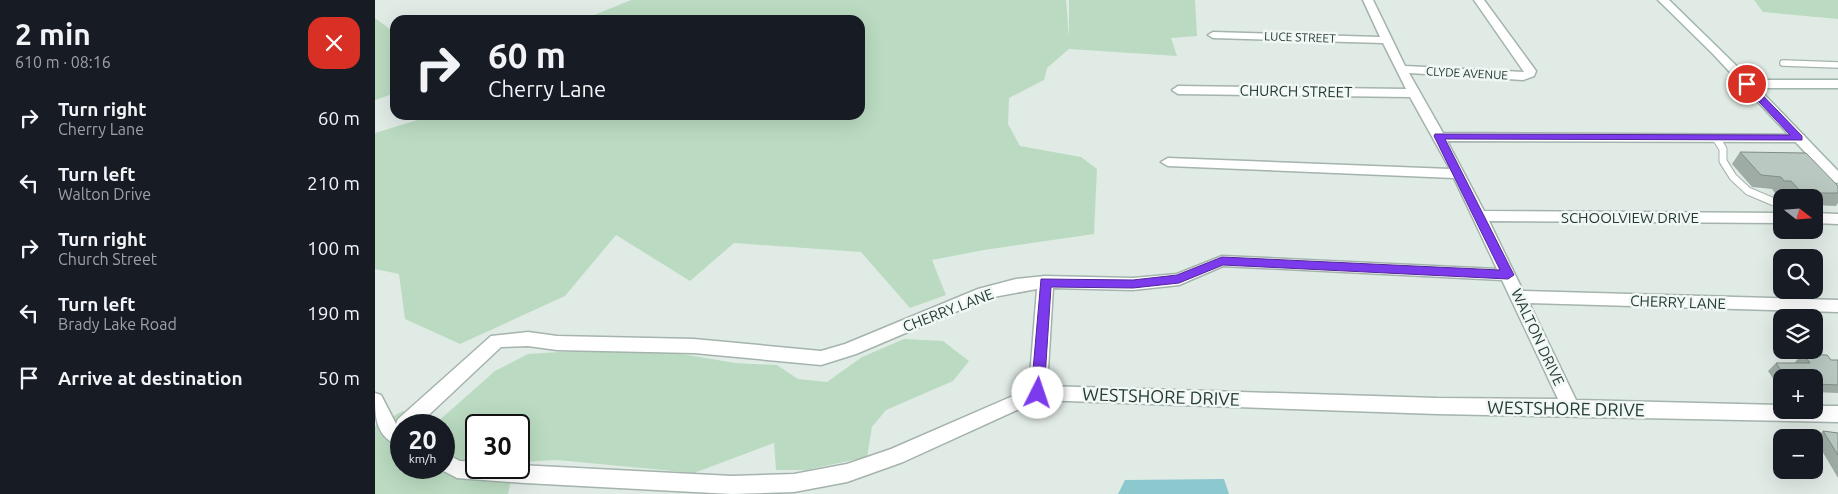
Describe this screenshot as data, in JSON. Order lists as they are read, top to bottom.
{
  "streets": {
    "street": [
      "LUCE STREET",
      "CLYDE AVENUE",
      "CHURCH STREET",
      "SCHOOLVIEW DRIVE",
      "CHERRY LANE",
      "WALTON DRIVE",
      "WESTSHORE DRIVE"
    ]
  },
  "crossings": [
    ["LUCE STREET", "WALTON DRIVE"],
    ["CLYDE AVENUE", "WALTON DRIVE"],
    ["CHURCH STREET", "WALTON DRIVE"],
    ["SCHOOLVIEW DRIVE", "WALTON DRIVE"],
    ["CHERRY LANE", "WALTON DRIVE"],
    ["WALTON DRIVE", "WESTSHORE DRIVE"]
  ],
  "north": "right",
  "page": {
    "heading": ["2 min", "610 m · 08:16"],
    "turn": ["60 m", "Cherry Lane"],
    "list": [
      {
        "name": "Turn right",
        "note": "Cherry Lane",
        "value": "60 m"
      },
      {
        "name": "Turn left",
        "note": "Walton Drive",
        "value": "210 m"
      },
      {
        "name": "Turn right",
        "note": "Church Street",
        "value": "100 m"
      },
      {
        "name": "Turn left",
        "note": "Brady Lake Road",
        "value": "190 m"
      },
      {
        "name": "Arrive at destination",
        "value": "50 m"
      }
    ],
    "map_buttons": ["+", "−"],
    "speed": "20 km/h",
    "limit": "30"
  }
}
